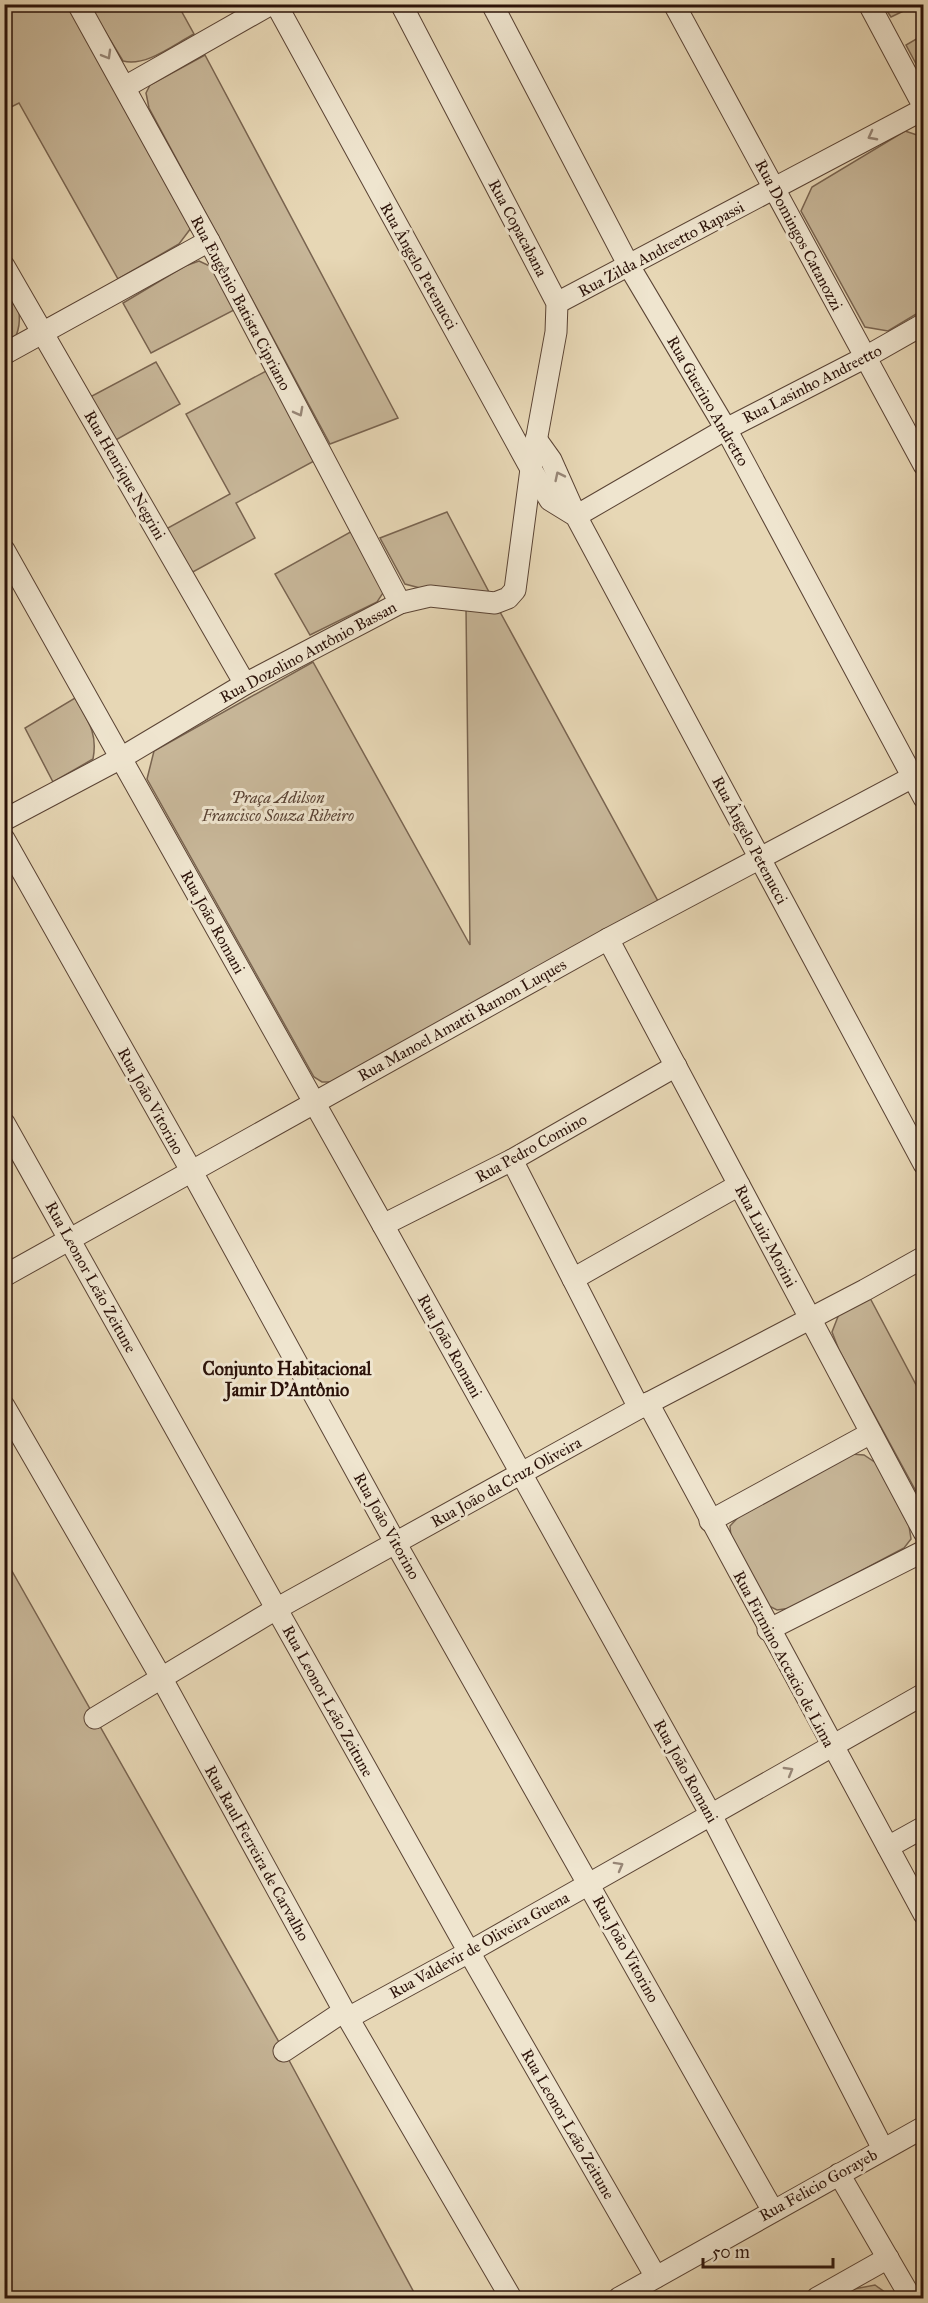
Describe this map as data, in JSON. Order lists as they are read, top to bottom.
{
  "streets": {
    "street": [
      "Rua Copacabana",
      "Rua Domingos Catanozzi",
      "Rua Zilda Andreetto Rapassi",
      "Rua Ângelo Petenucci",
      "Rua Eugênio Batista Cipriano",
      "Rua Lasinho Andreetto",
      "Rua Guerino Andretto",
      "Rua Henrique Negrini",
      "Rua Dozolino Antônio Bassan",
      "Rua João Romani",
      "Rua Manoel Amatti Ramon Luques",
      "Rua João Vitorino",
      "Rua Pedro Comino",
      "Rua Luiz Morini",
      "Rua Leonor Leão Zeitune",
      "Rua João da Cruz Oliveira",
      "Rua Firmino Accacio de Lima",
      "Rua Raul Ferreira de Carvalho",
      "Rua Valdevir de Oliveira Guena",
      "Rua Felicio Gorayeb"
    ]
  },
  "crossings": [
    ["Rua Copacabana", "Rua Zilda Andreetto Rapassi"],
    ["Rua Copacabana", "Rua Ângelo Petenucci"],
    ["Rua Copacabana", "Rua Dozolino Antônio Bassan"],
    ["Rua Domingos Catanozzi", "Rua Zilda Andreetto Rapassi"],
    ["Rua Domingos Catanozzi", "Rua Lasinho Andreetto"],
    ["Rua Zilda Andreetto Rapassi", "Rua Guerino Andretto"],
    ["Rua Ângelo Petenucci", "Rua Lasinho Andreetto"],
    ["Rua Ângelo Petenucci", "Rua Dozolino Antônio Bassan"],
    ["Rua Ângelo Petenucci", "Rua Manoel Amatti Ramon Luques"],
    ["Rua Eugênio Batista Cipriano", "Rua Dozolino Antônio Bassan"],
    ["Rua Lasinho Andreetto", "Rua Guerino Andretto"],
    ["Rua Guerino Andretto", "Rua Manoel Amatti Ramon Luques"],
    ["Rua Henrique Negrini", "Rua Dozolino Antônio Bassan"],
    ["Rua Dozolino Antônio Bassan", "Rua João Romani"],
    ["Rua João Romani", "Rua Manoel Amatti Ramon Luques"],
    ["Rua João Romani", "Rua Pedro Comino"],
    ["Rua João Romani", "Rua João da Cruz Oliveira"],
    ["Rua João Romani", "Rua Valdevir de Oliveira Guena"],
    ["Rua João Romani", "Rua Felicio Gorayeb"],
    ["Rua Manoel Amatti Ramon Luques", "Rua João Vitorino"],
    ["Rua Manoel Amatti Ramon Luques", "Rua Luiz Morini"],
    ["Rua Manoel Amatti Ramon Luques", "Rua Leonor Leão Zeitune"],
    ["Rua João Vitorino", "Rua João da Cruz Oliveira"],
    ["Rua João Vitorino", "Rua Valdevir de Oliveira Guena"],
    ["Rua João Vitorino", "Rua Felicio Gorayeb"],
    ["Rua Pedro Comino", "Rua Luiz Morini"],
    ["Rua Pedro Comino", "Rua Firmino Accacio de Lima"],
    ["Rua Luiz Morini", "Rua João da Cruz Oliveira"],
    ["Rua Leonor Leão Zeitune", "Rua João da Cruz Oliveira"],
    ["Rua Leonor Leão Zeitune", "Rua Valdevir de Oliveira Guena"],
    ["Rua Leonor Leão Zeitune", "Rua Felicio Gorayeb"],
    ["Rua João da Cruz Oliveira", "Rua Firmino Accacio de Lima"],
    ["Rua João da Cruz Oliveira", "Rua Raul Ferreira de Carvalho"],
    ["Rua Firmino Accacio de Lima", "Rua Valdevir de Oliveira Guena"],
    ["Rua Raul Ferreira de Carvalho", "Rua Valdevir de Oliveira Guena"]
  ],
  "one_way": ["Rua Zilda Andreetto Rapassi", "Rua Eugênio Batista Cipriano", "Rua Valdevir de Oliveira Guena"],
  "districts": ["Conjunto Habitacional Jamir D'Antônio"],
  "parks": ["Praça Adilson Francisco Souza Ribeiro"],
  "scale_bar": "50 m"
}
